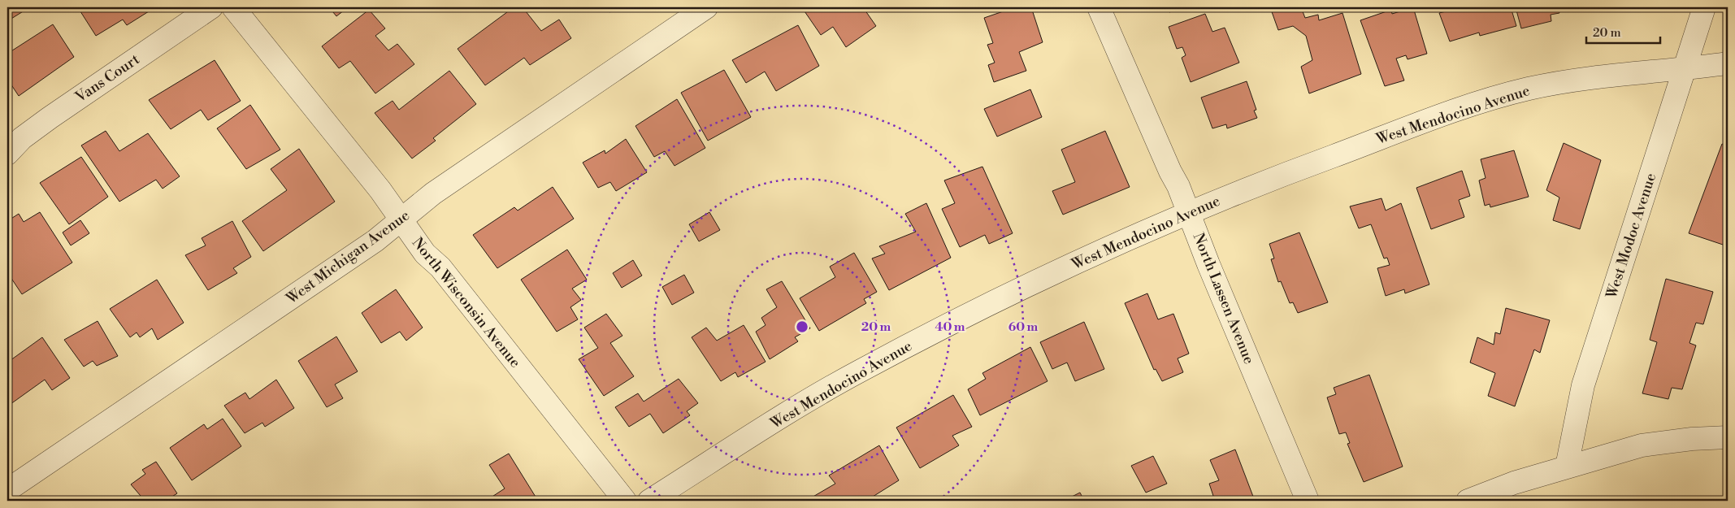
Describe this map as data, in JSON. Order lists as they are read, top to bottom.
{
  "streets": {
    "street": [
      "Vans Court",
      "West Mendocino Avenue",
      "West Modoc Avenue",
      "West Michigan Avenue",
      "North Lassen Avenue",
      "North Wisconsin Avenue"
    ]
  },
  "crossings": [
    ["West Mendocino Avenue", "West Modoc Avenue"],
    ["West Mendocino Avenue", "North Lassen Avenue"],
    ["West Michigan Avenue", "North Wisconsin Avenue"]
  ],
  "scale_bar": "20 m",
  "rings": ["20 m", "40 m", "60 m"]
}
